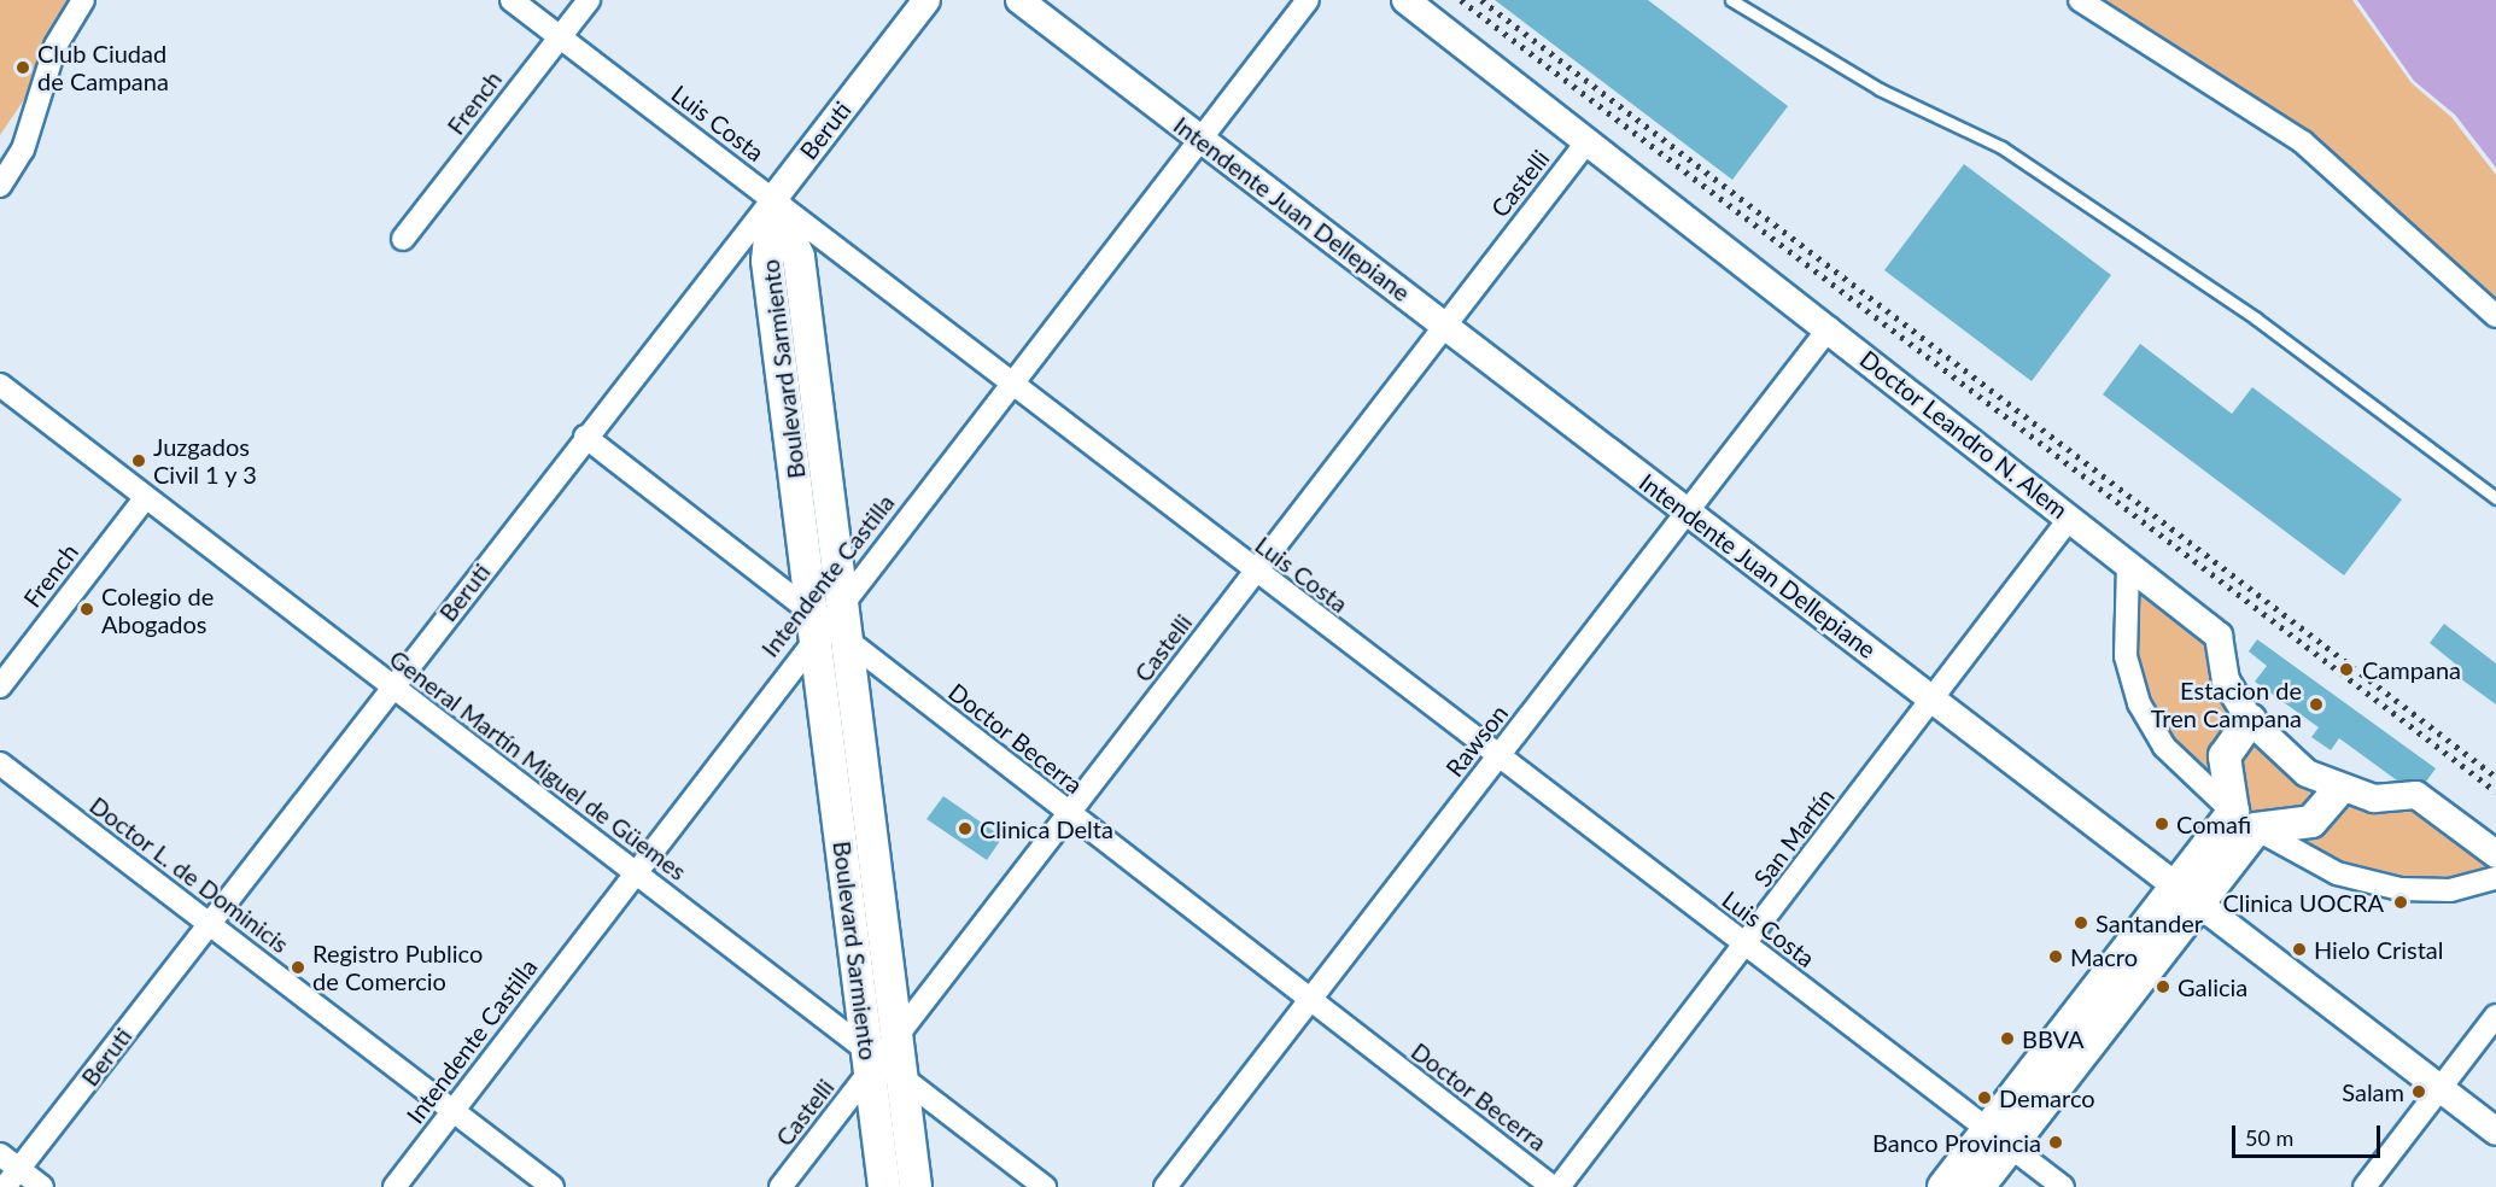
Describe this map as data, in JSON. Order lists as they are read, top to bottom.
{
  "streets": {
    "main road": ["Boulevard Sarmiento"],
    "street": [
      "French",
      "Luis Costa",
      "Beruti",
      "Castelli",
      "Intendente Juan Dellepiane",
      "Doctor Leandro N. Alem",
      "Intendente Castilla",
      "Doctor Becerra",
      "Rawson",
      "General Martín Miguel de Güemes",
      "San Martín",
      "Doctor L. de Dominicis"
    ]
  },
  "crossings": [
    ["French", "Luis Costa"],
    ["French", "General Martín Miguel de Güemes"],
    ["Luis Costa", "Beruti"],
    ["Luis Costa", "Castelli"],
    ["Luis Costa", "Boulevard Sarmiento"],
    ["Luis Costa", "Intendente Castilla"],
    ["Luis Costa", "Rawson"],
    ["Luis Costa", "San Martín"],
    ["Beruti", "Boulevard Sarmiento"],
    ["Beruti", "Doctor Becerra"],
    ["Beruti", "General Martín Miguel de Güemes"],
    ["Beruti", "Doctor L. de Dominicis"],
    ["Castelli", "Intendente Juan Dellepiane"],
    ["Castelli", "Boulevard Sarmiento"],
    ["Castelli", "Doctor Leandro N. Alem"],
    ["Castelli", "Doctor Becerra"],
    ["Castelli", "General Martín Miguel de Güemes"],
    ["Intendente Juan Dellepiane", "Intendente Castilla"],
    ["Intendente Juan Dellepiane", "Rawson"],
    ["Intendente Juan Dellepiane", "San Martín"],
    ["Boulevard Sarmiento", "Intendente Castilla"],
    ["Boulevard Sarmiento", "Doctor Becerra"],
    ["Boulevard Sarmiento", "General Martín Miguel de Güemes"],
    ["Doctor Leandro N. Alem", "Rawson"],
    ["Doctor Leandro N. Alem", "San Martín"],
    ["Intendente Castilla", "Doctor Becerra"],
    ["Intendente Castilla", "General Martín Miguel de Güemes"],
    ["Intendente Castilla", "Doctor L. de Dominicis"],
    ["Doctor Becerra", "Rawson"]
  ],
  "places": [
    "Club Ciudad de Campana",
    "Juzgados Civil 1 y 3",
    "Colegio de Abogados",
    "Campana",
    "Estacion de Tren Campana",
    "Comafi",
    "Clinica Delta",
    "Clinica UOCRA",
    "Santander",
    "Hielo Cristal",
    "Macro",
    "Registro Publico de Comercio",
    "Galicia",
    "BBVA",
    "Salam",
    "Demarco",
    "Banco Provincia"
  ],
  "scale_bar": "50 m"
}
